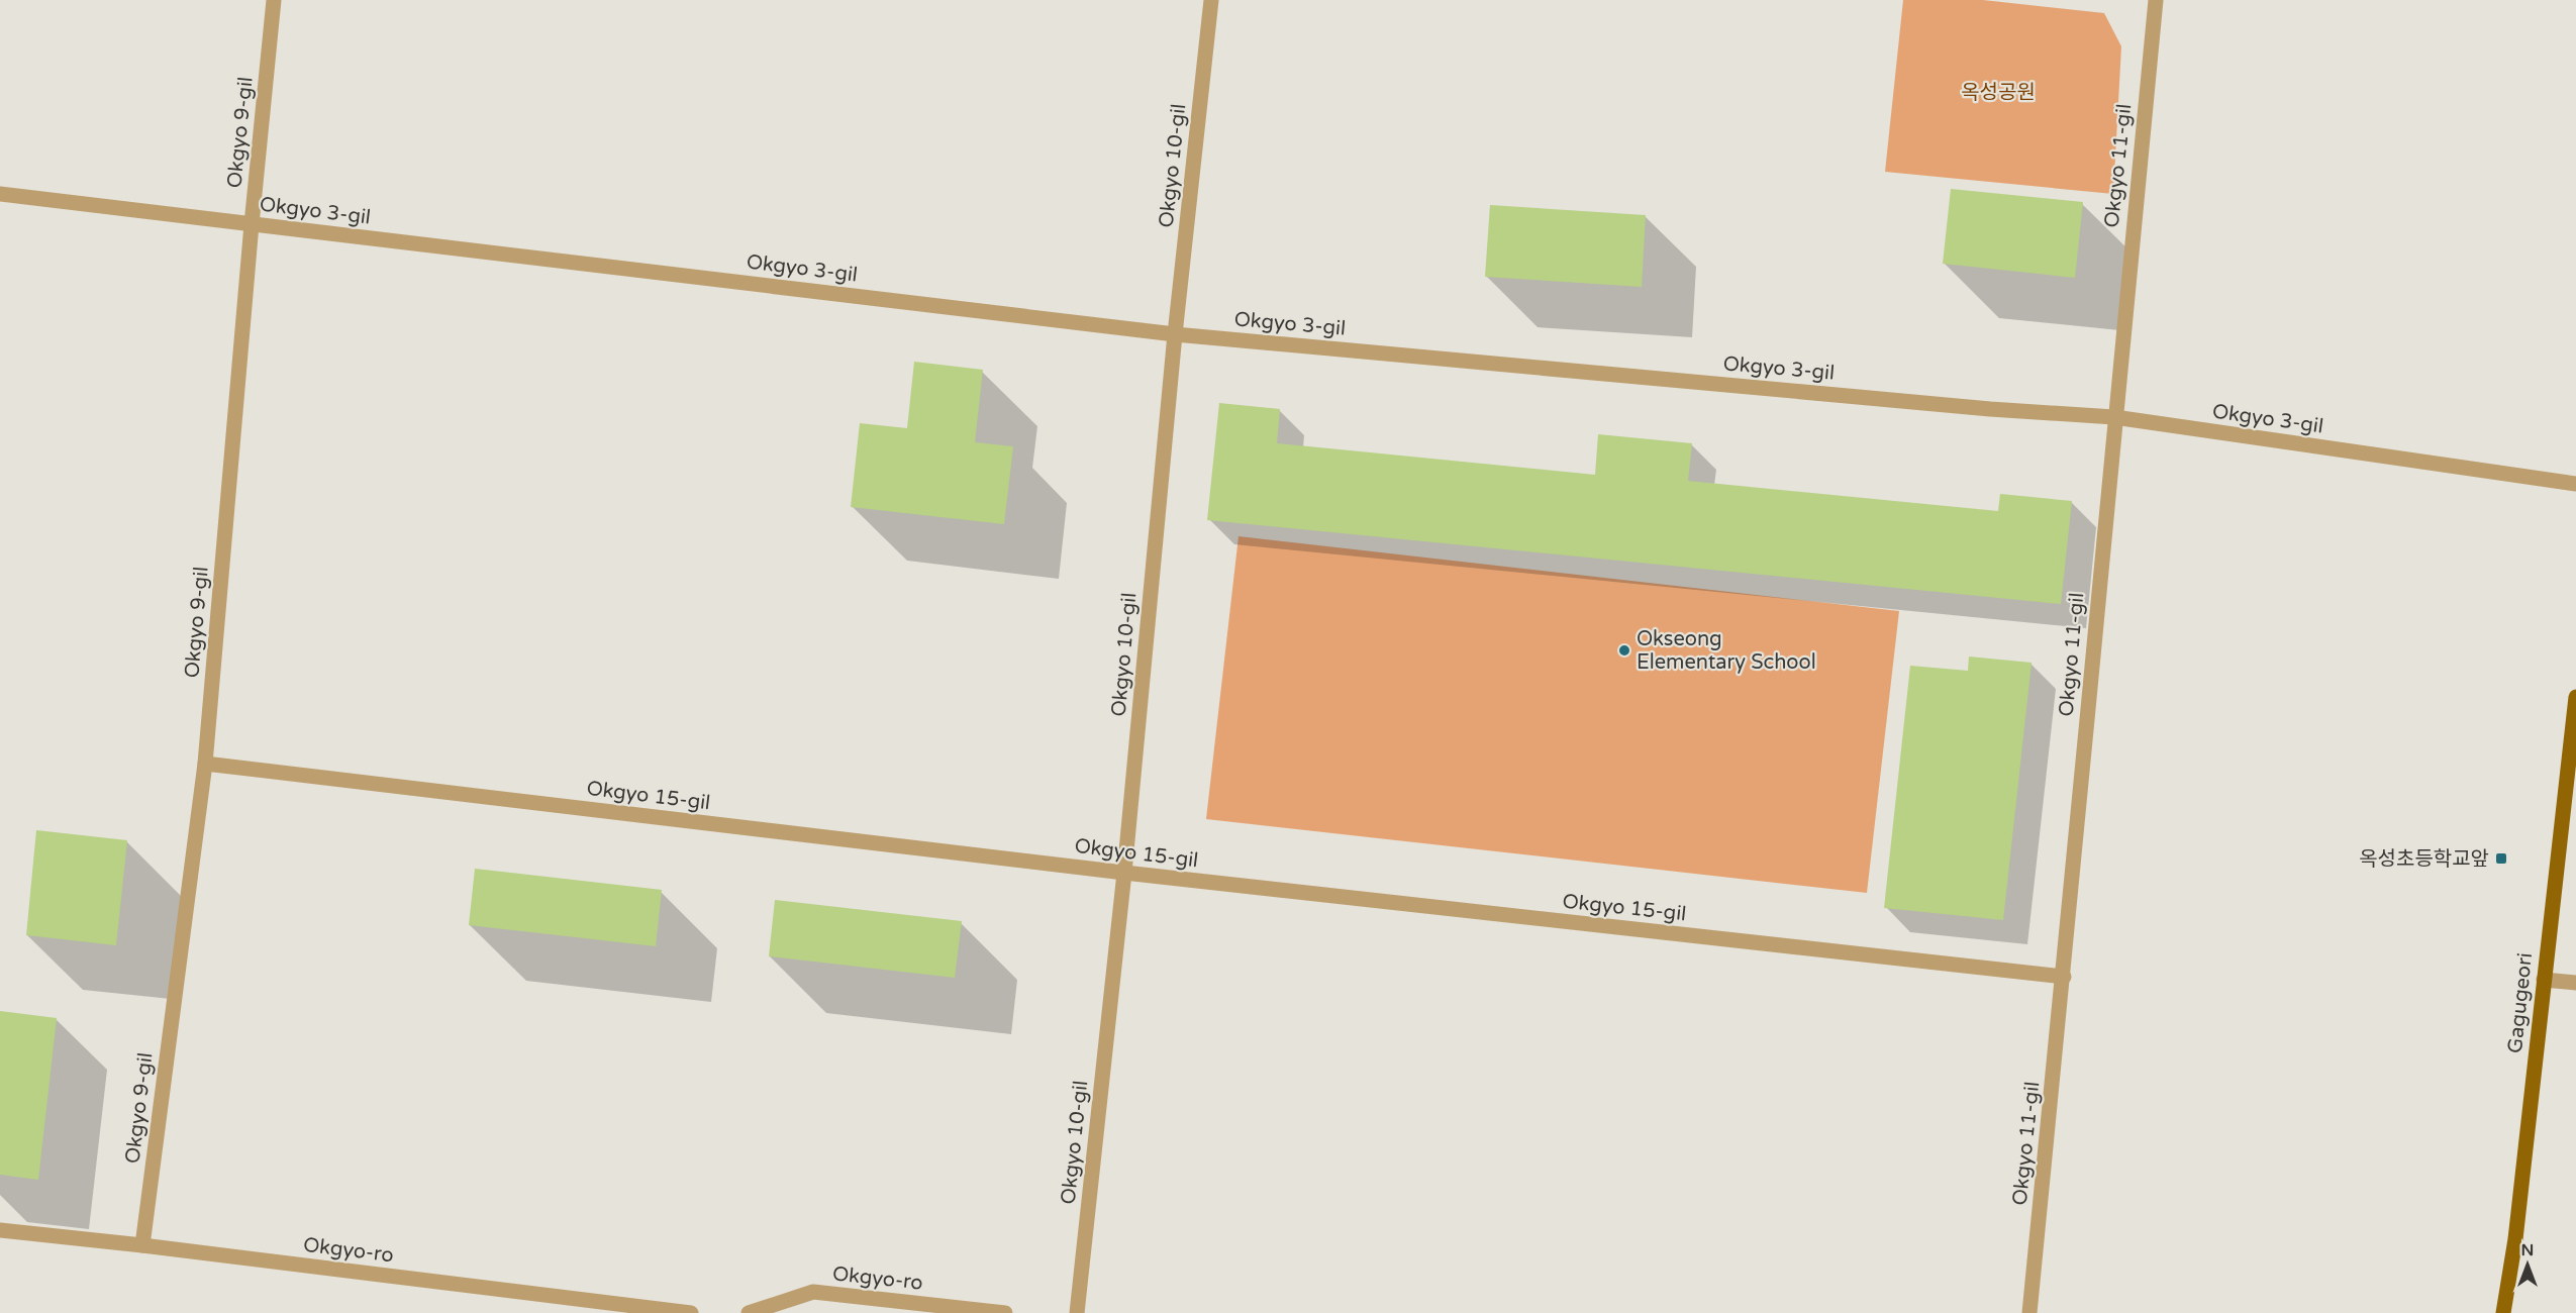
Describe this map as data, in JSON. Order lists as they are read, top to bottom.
{
  "streets": {
    "main road": ["Gagugeori"],
    "street": [
      "Okgyo 9-gil",
      "Okgyo 10-gil",
      "Okgyo 11-gil",
      "Okgyo 3-gil",
      "Okgyo 15-gil",
      "Okgyo-ro"
    ]
  },
  "crossings": [
    ["Okgyo 9-gil", "Okgyo 3-gil"],
    ["Okgyo 9-gil", "Okgyo 15-gil"],
    ["Okgyo 9-gil", "Okgyo-ro"],
    ["Okgyo 10-gil", "Okgyo 3-gil"],
    ["Okgyo 10-gil", "Okgyo 15-gil"],
    ["Okgyo 11-gil", "Okgyo 3-gil"],
    ["Okgyo 11-gil", "Okgyo 15-gil"]
  ],
  "parks": ["옥성공원"],
  "places": {
    "other": ["Okseong Elementary School"],
    "transit": ["옥성초등학교앞"]
  },
  "north": "top"
}
